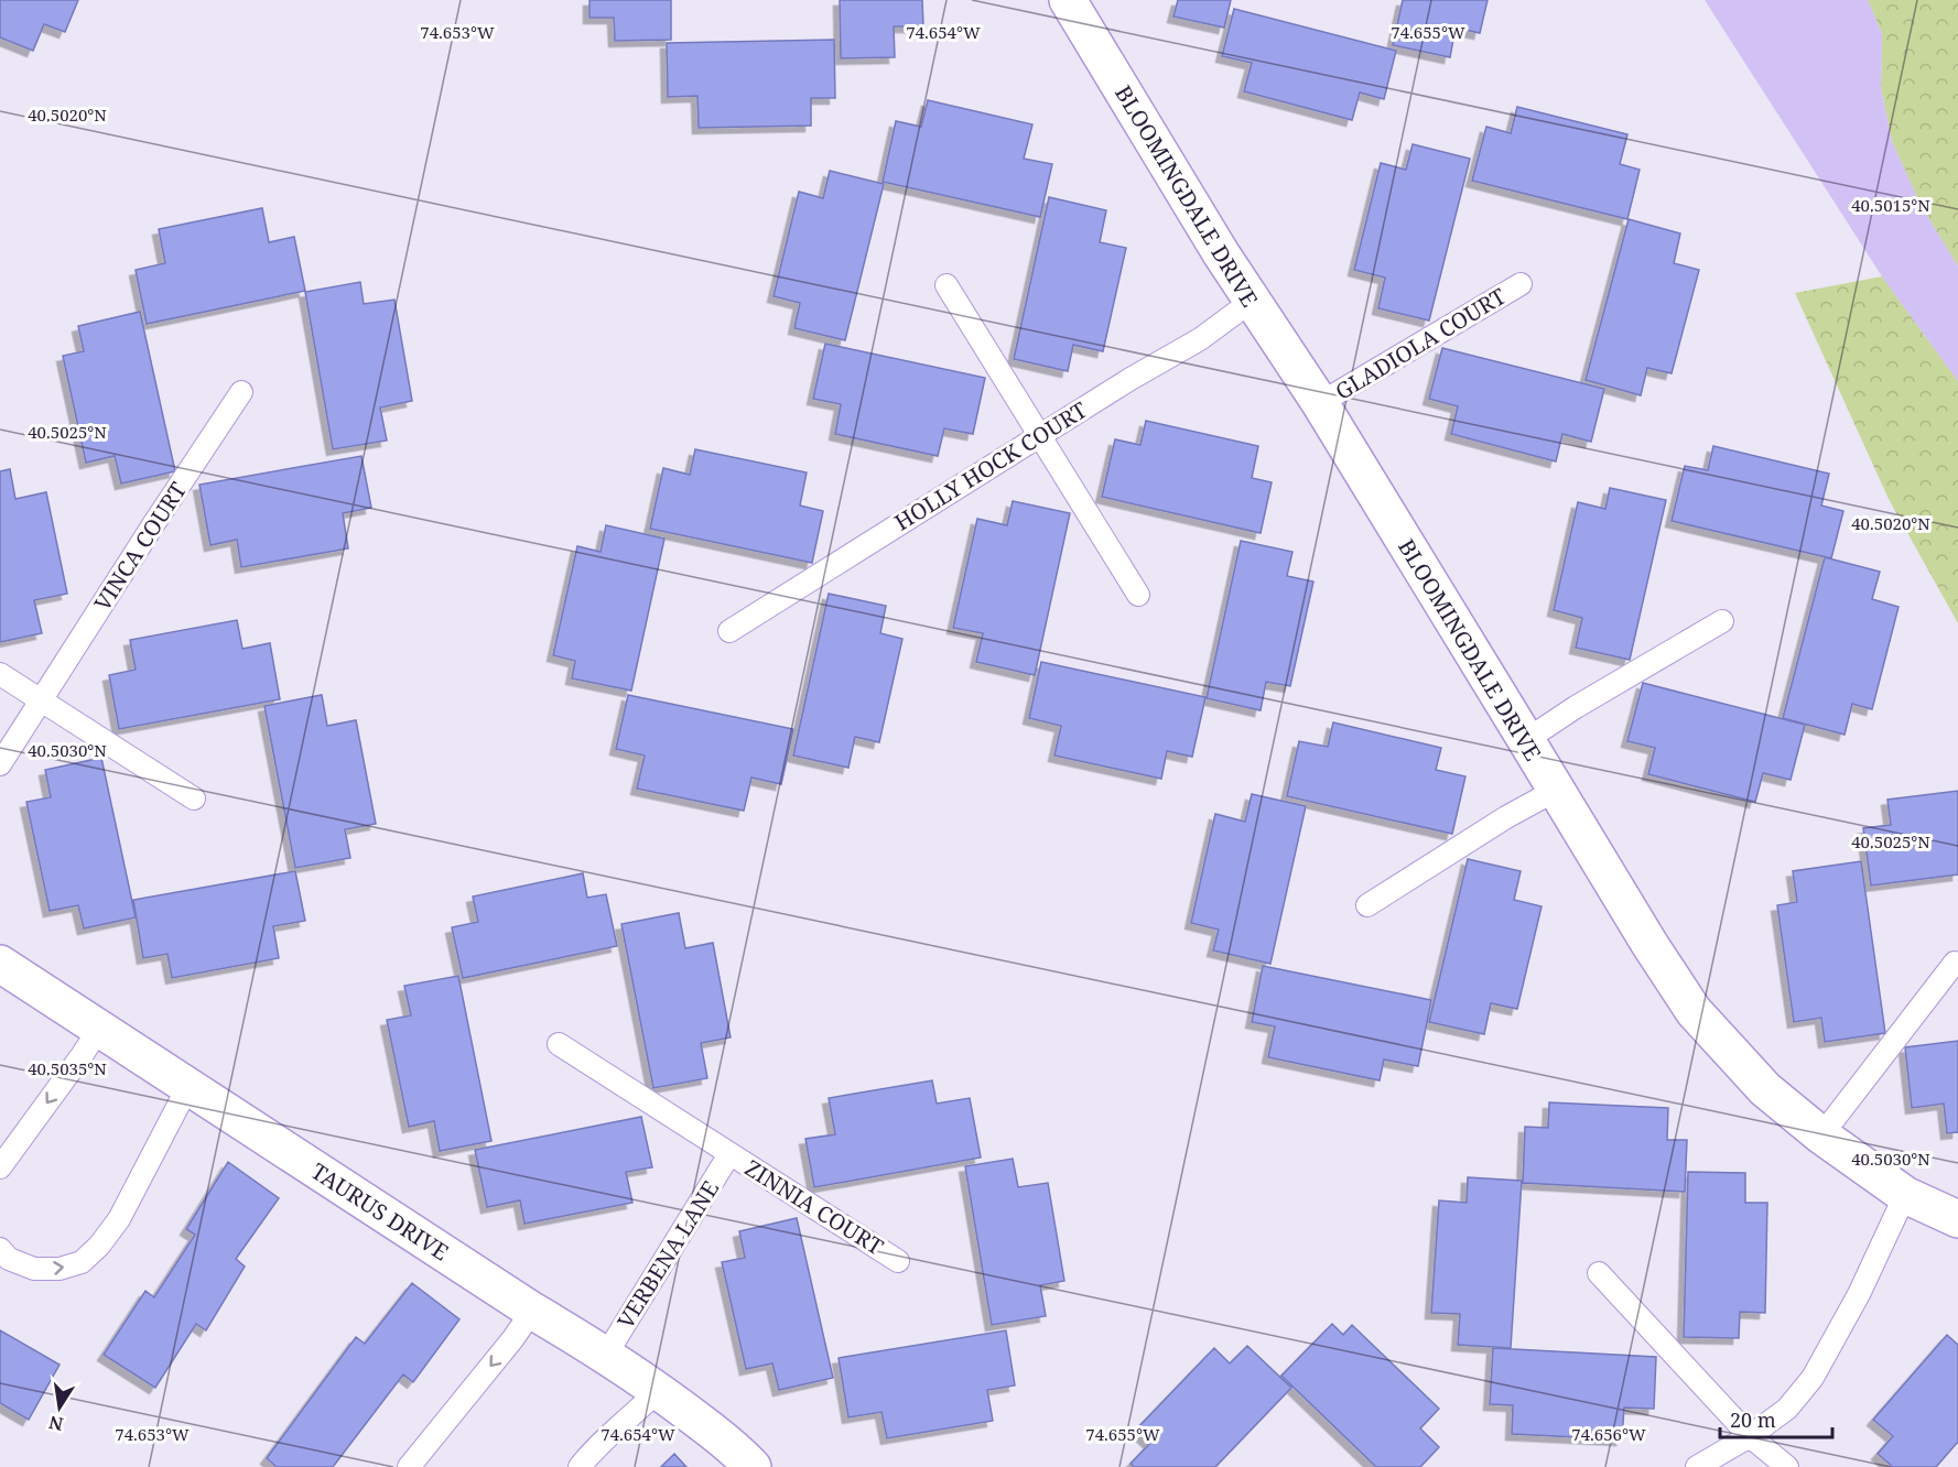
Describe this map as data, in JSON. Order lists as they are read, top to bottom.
{
  "streets": {
    "street": ["BLOOMINGDALE DRIVE", "TAURUS DRIVE"],
    "lane": [
      "GLADIOLA COURT",
      "HOLLY HOCK COURT",
      "VINCA COURT",
      "ZINNIA COURT",
      "VERBENA LANE"
    ]
  },
  "crossings": [
    ["BLOOMINGDALE DRIVE", "GLADIOLA COURT"],
    ["BLOOMINGDALE DRIVE", "HOLLY HOCK COURT"],
    ["ZINNIA COURT", "VERBENA LANE"],
    ["TAURUS DRIVE", "VERBENA LANE"]
  ],
  "scale_bar": "20 m",
  "north": "bottom",
  "coordinates": [
    "74.653°W",
    "74.654°W",
    "74.655°W",
    "40.5020°N",
    "40.5015°N",
    "40.5025°N",
    "40.5030°N",
    "40.5035°N",
    "74.656°W"
  ]
}
